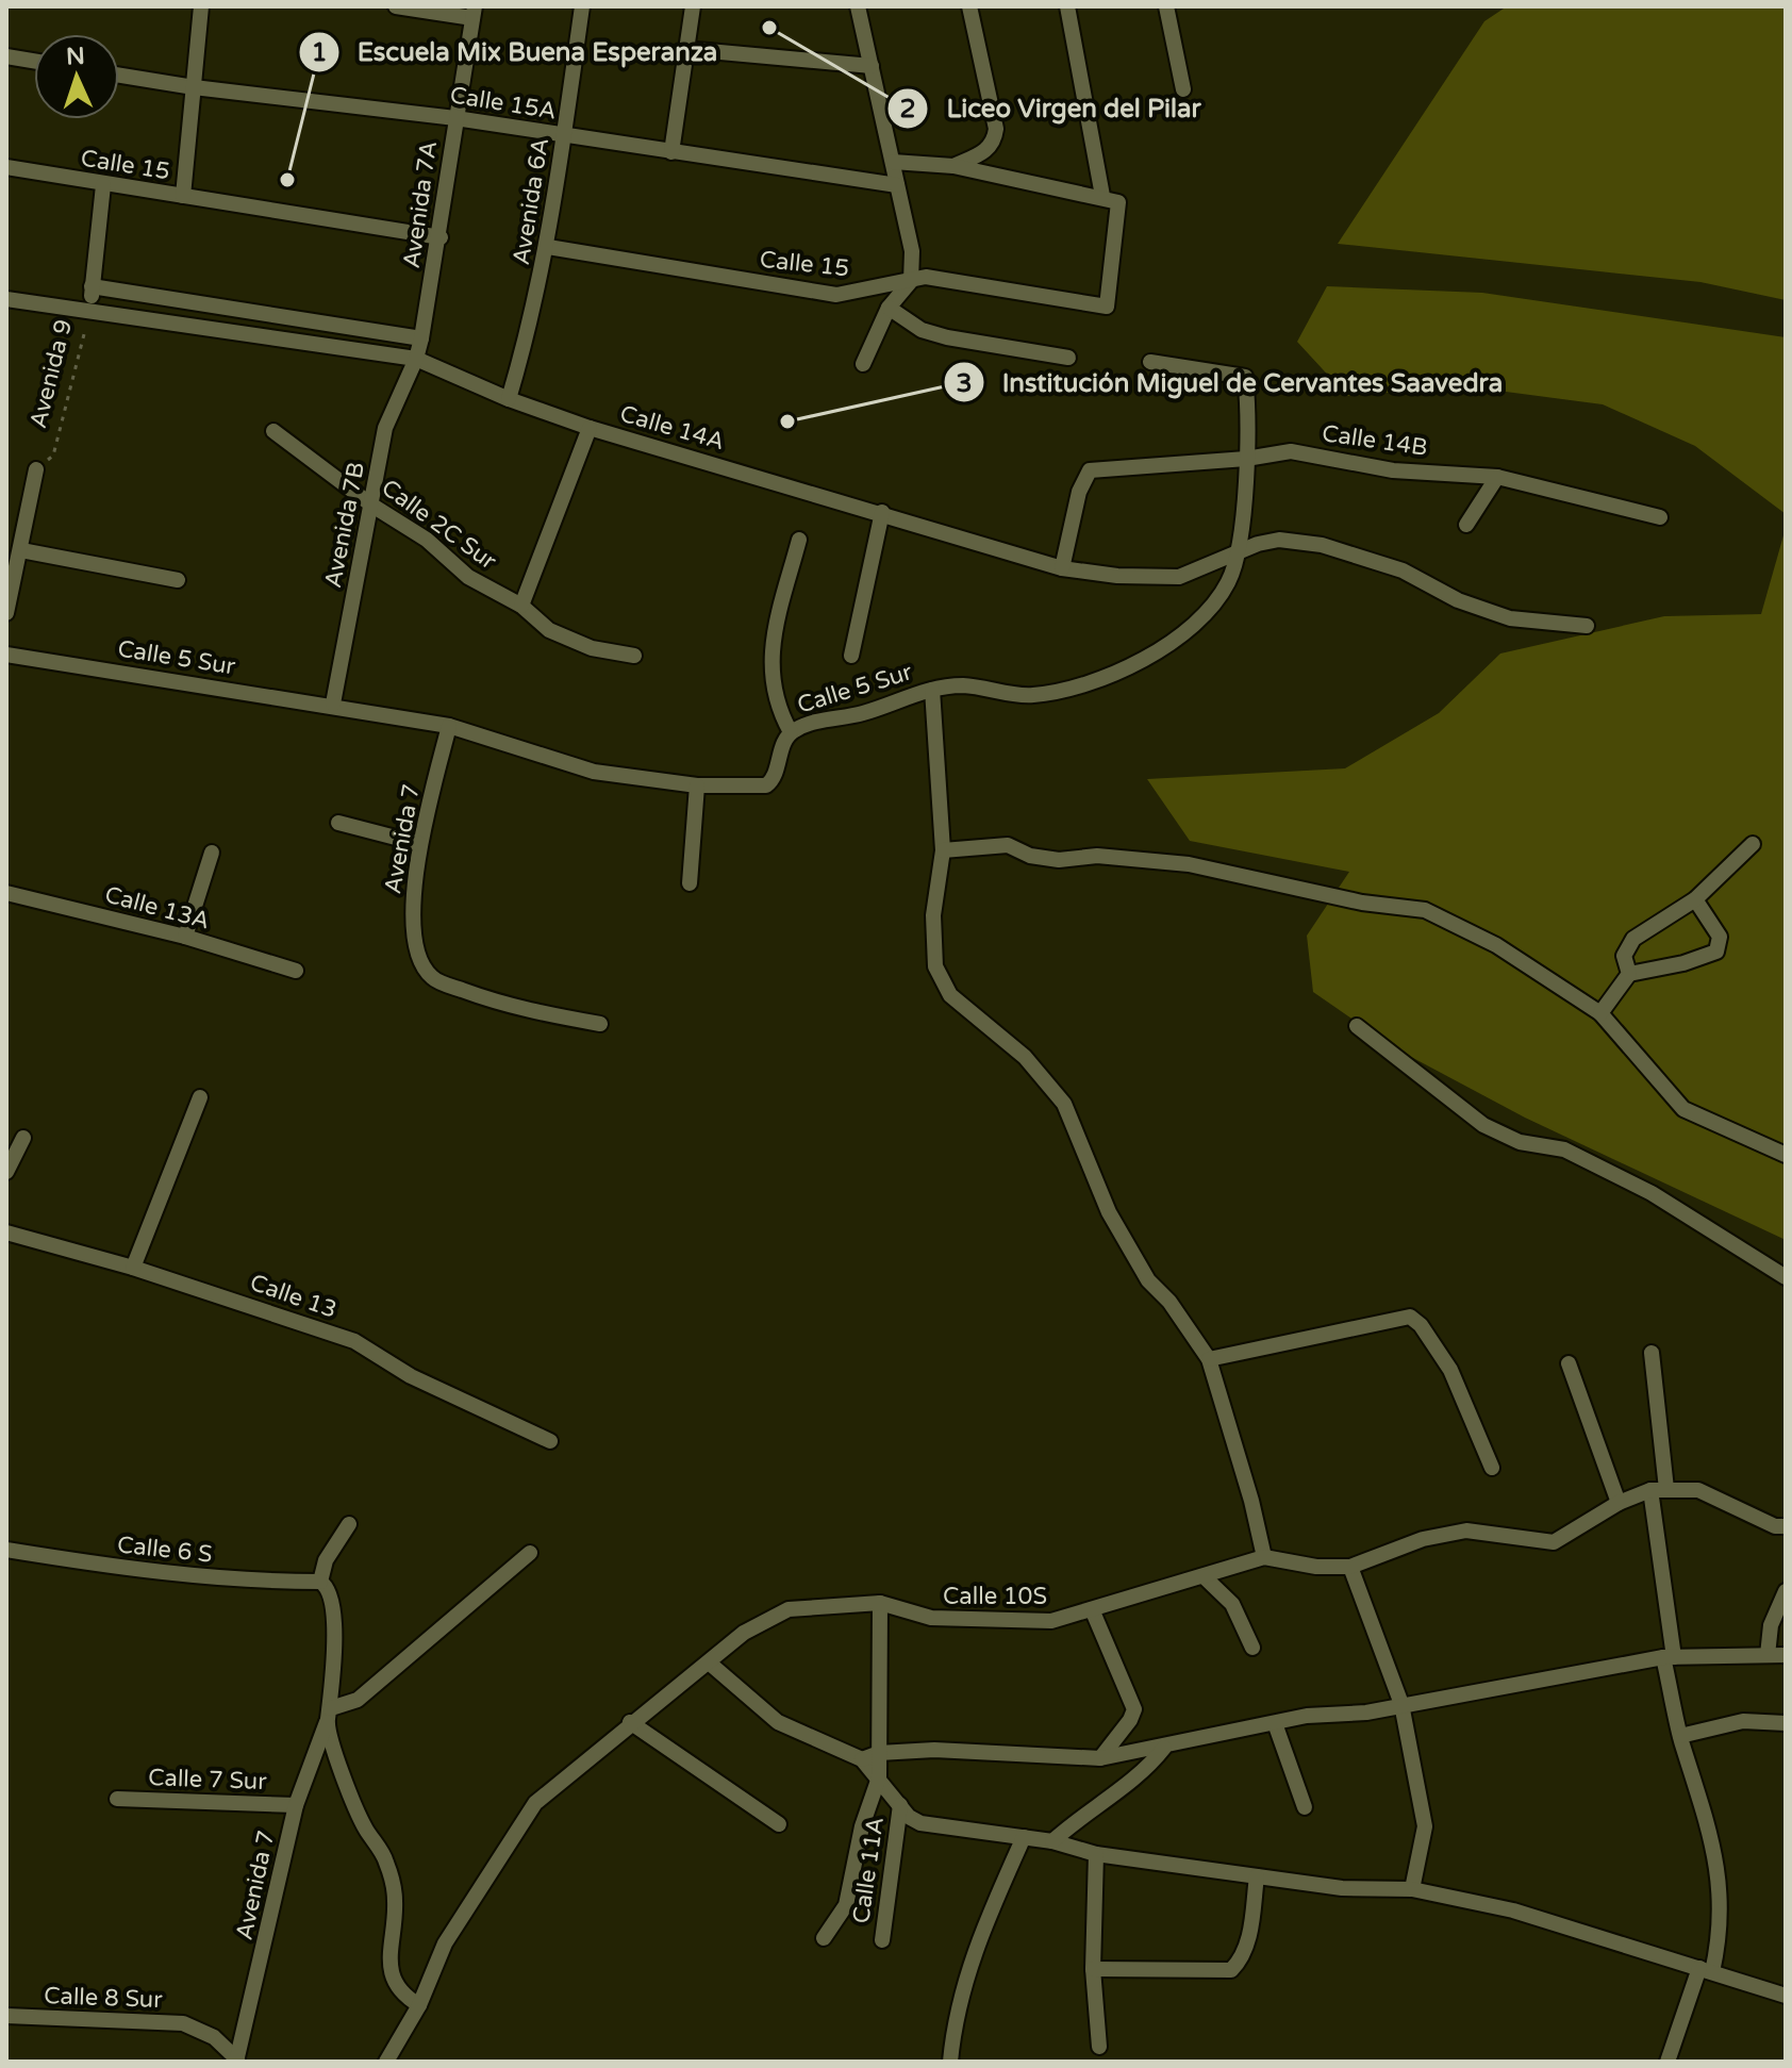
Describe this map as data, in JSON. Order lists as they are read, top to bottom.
{
  "streets": {
    "street": [
      "Calle 15A",
      "Calle 15",
      "Avenida 6A",
      "Avenida 7A",
      "Avenida 9",
      "Calle 14A",
      "Calle 14B",
      "Calle 2C Sur",
      "Avenida 7B",
      "Calle 5 Sur",
      "Avenida 7",
      "Calle 13A",
      "Calle 13",
      "Calle 6 S",
      "Calle 10S",
      "Calle 7 Sur",
      "Calle 11A",
      "Calle 8 Sur"
    ]
  },
  "crossings": [
    ["Calle 15A", "Avenida 6A"],
    ["Calle 15A", "Avenida 7A"],
    ["Calle 15", "Avenida 6A"],
    ["Calle 15", "Avenida 7A"],
    ["Calle 15", "Avenida 9"],
    ["Avenida 6A", "Calle 14A"],
    ["Avenida 7A", "Calle 14A"],
    ["Avenida 7A", "Avenida 7B"],
    ["Avenida 9", "Calle 14A"],
    ["Calle 14A", "Calle 14B"],
    ["Calle 14A", "Avenida 7B"],
    ["Calle 14A", "Calle 5 Sur"],
    ["Calle 14B", "Calle 5 Sur"],
    ["Calle 2C Sur", "Avenida 7B"],
    ["Avenida 7B", "Calle 5 Sur"],
    ["Calle 5 Sur", "Avenida 7"],
    ["Avenida 7", "Calle 7 Sur"],
    ["Avenida 7", "Calle 8 Sur"]
  ],
  "places": ["Liceo Virgen del Pilar", "Escuela Mix Buena Esperanza", "Institución Miguel de Cervantes Saavedra"],
  "north": "top"
}
